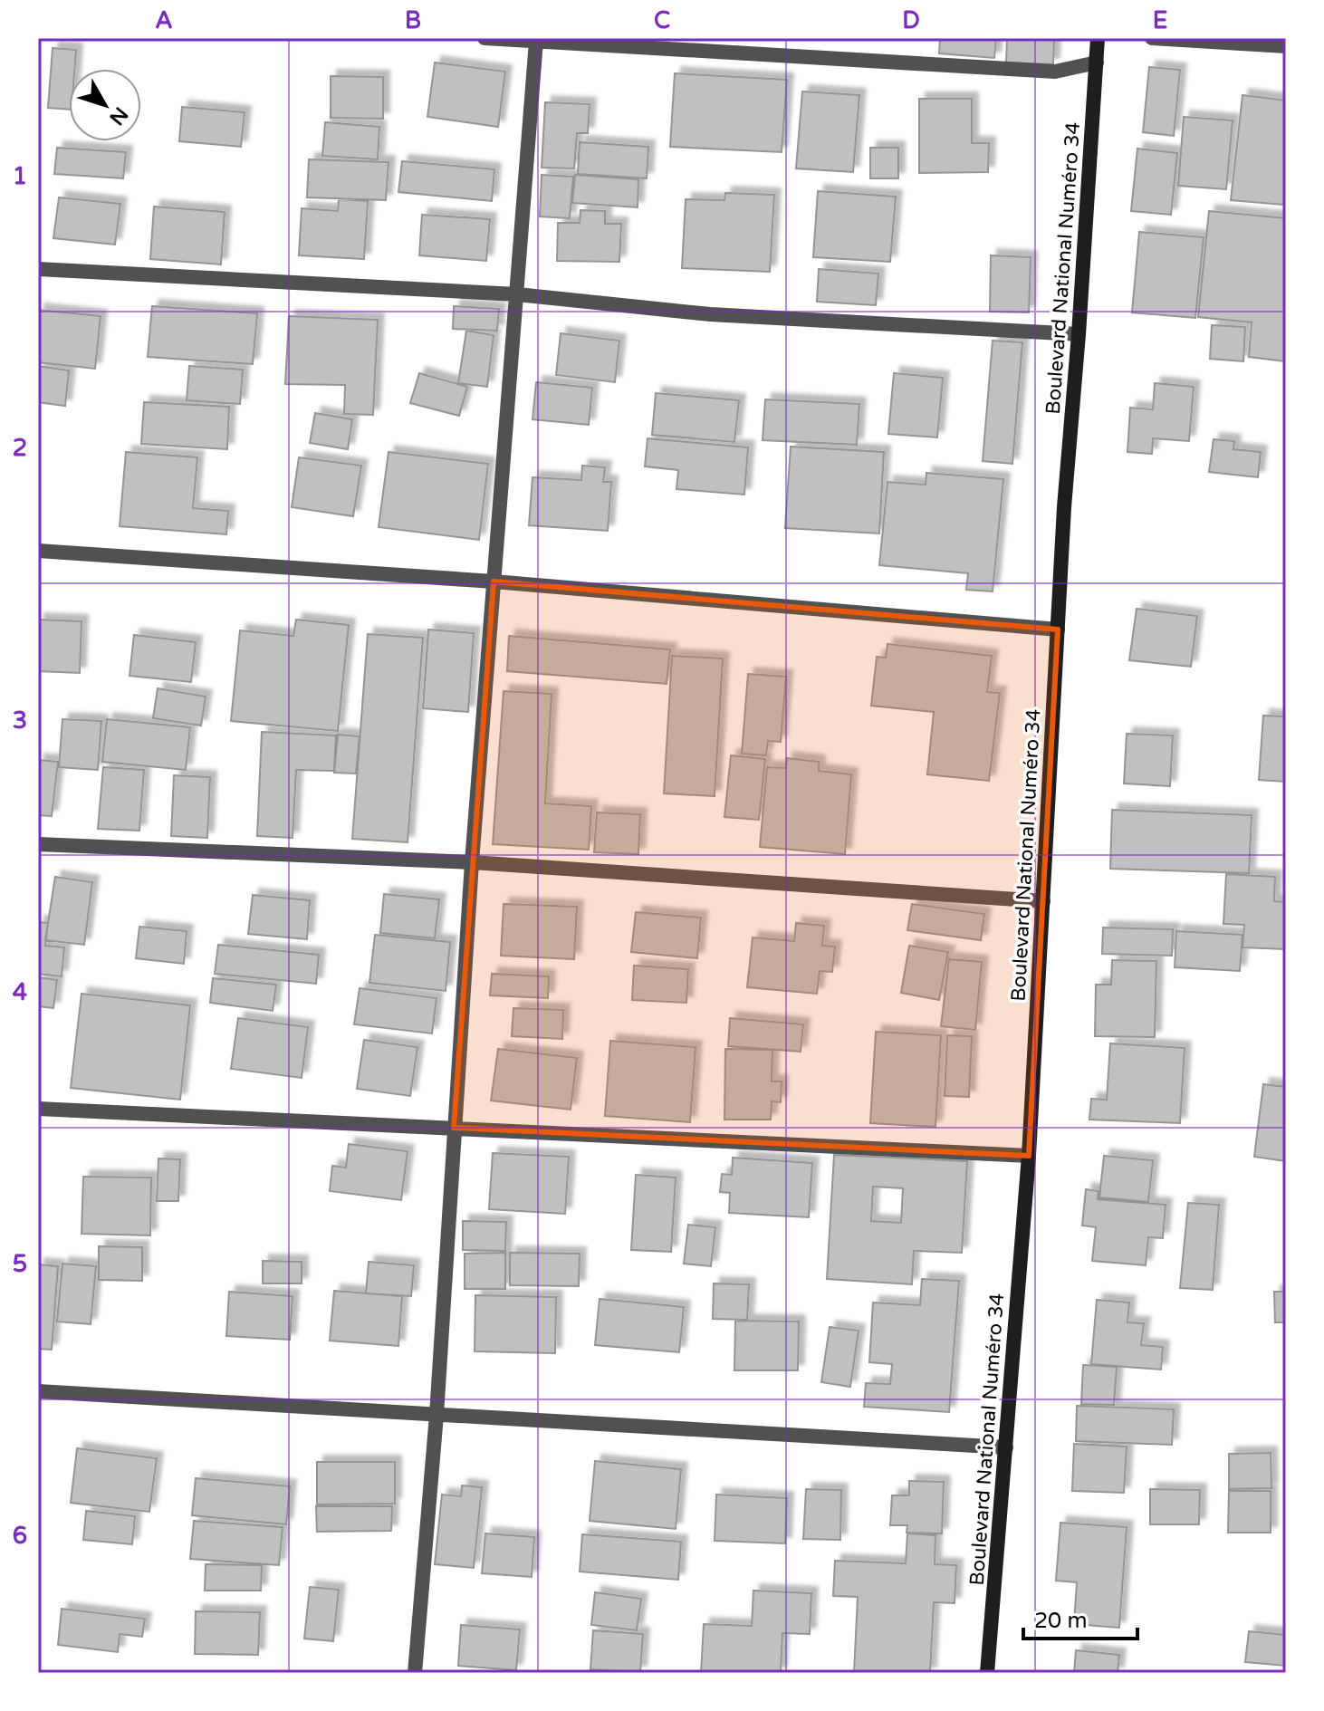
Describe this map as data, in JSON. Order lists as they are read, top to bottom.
{
  "streets": {
    "main road": ["Boulevard National Numéro 34"]
  },
  "scale_bar": "20 m",
  "north": "bottom right",
  "grid": {
    "columns": [
      "A",
      "B",
      "C",
      "D",
      "E"
    ],
    "rows": [
      "1",
      "2",
      "3",
      "4",
      "5",
      "6"
    ]
  }
}
